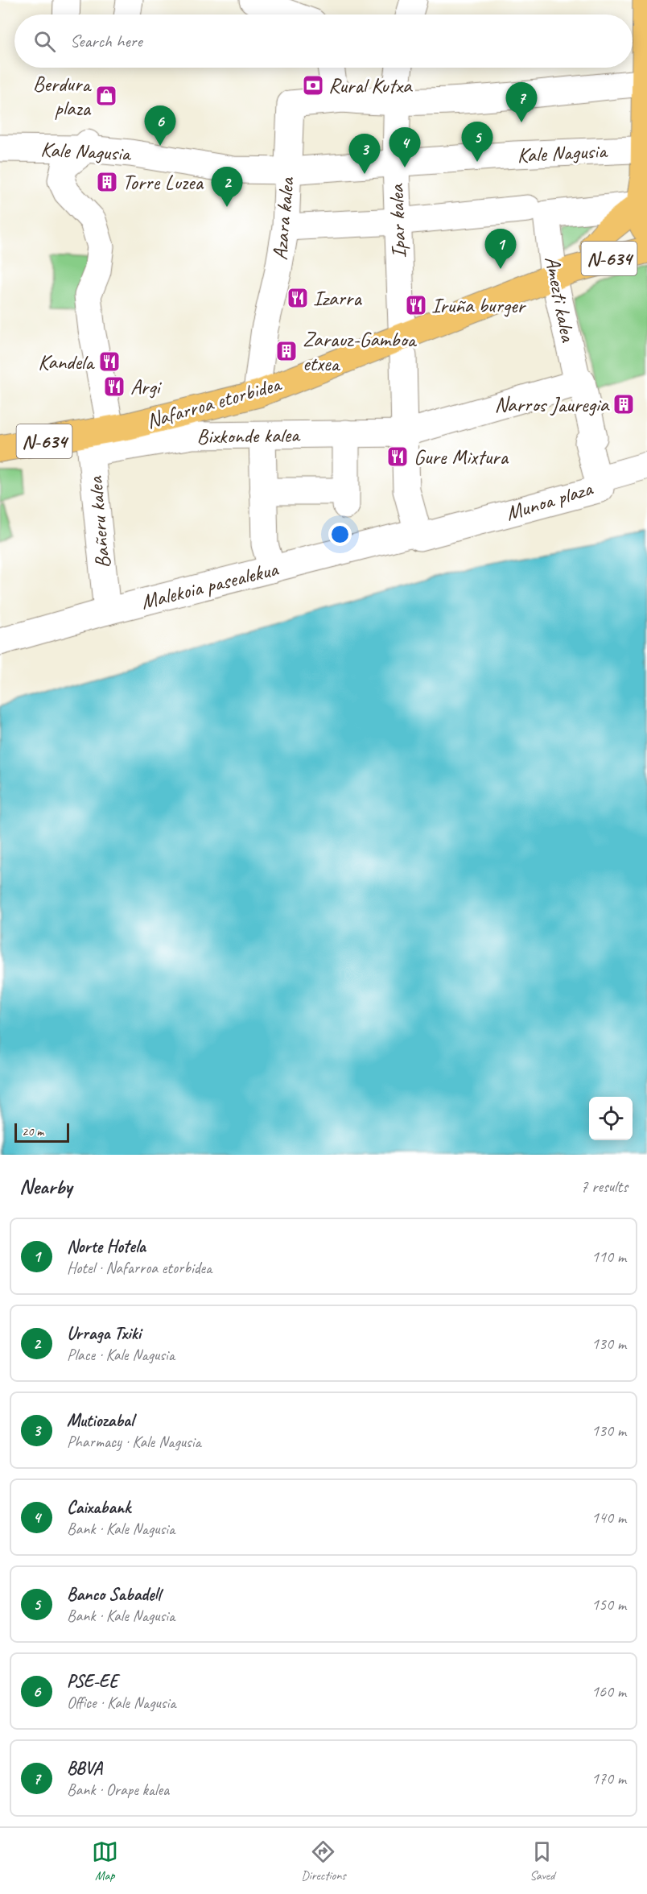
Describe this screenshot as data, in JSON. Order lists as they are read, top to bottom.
{
  "streets": {
    "main road": ["N-634", "Nafarroa etorbidea"],
    "street": [
      "Kale Nagusia",
      "Azara kalea",
      "Ipar kalea",
      "Amezti kalea",
      "Bixkonde kalea",
      "Munoa plaza",
      "Bañeru kalea",
      "Malekoia pasealekua"
    ]
  },
  "crossings": [
    ["Kale Nagusia", "Azara kalea"],
    ["Kale Nagusia", "Ipar kalea"],
    ["Kale Nagusia", "Bañeru kalea"],
    ["N-634", "Amezti kalea"],
    ["N-634", "Nafarroa etorbidea"],
    ["Amezti kalea", "Nafarroa etorbidea"],
    ["Nafarroa etorbidea", "Bixkonde kalea"],
    ["Nafarroa etorbidea", "Bañeru kalea"],
    ["Bixkonde kalea", "Munoa plaza"],
    ["Bixkonde kalea", "Bañeru kalea"],
    ["Munoa plaza", "Malekoia pasealekua"],
    ["Bañeru kalea", "Malekoia pasealekua"]
  ],
  "places": {
    "bank": ["Rural Kutxa"],
    "shop": ["Berdura plaza"],
    "building": ["Torre Luzea", "Zarauz-Gamboa etxea", "Narros Jauregia"],
    "restaurant": [
      "Izarra",
      "Iruña burger",
      "Kandela",
      "Argi",
      "Gure Mixtura"
    ]
  },
  "scale_bar": "20 m",
  "page": {
    "search": "Search here",
    "pins": [
      "7",
      "6",
      "5",
      "4",
      "3",
      "2",
      "1"
    ],
    "scale": "20 m",
    "heading": ["Nearby", "7 results"],
    "list": [
      {
        "mark": "1",
        "name": "Norte Hotela",
        "note": "Hotel · Nafarroa etorbidea",
        "value": "110 m"
      },
      {
        "mark": "2",
        "name": "Urraga Txiki",
        "note": "Place · Kale Nagusia",
        "value": "130 m"
      },
      {
        "mark": "3",
        "name": "Mutiozabal",
        "note": "Pharmacy · Kale Nagusia",
        "value": "130 m"
      },
      {
        "mark": "4",
        "name": "Caixabank",
        "note": "Bank · Kale Nagusia",
        "value": "140 m"
      },
      {
        "mark": "5",
        "name": "Banco Sabadell",
        "note": "Bank · Kale Nagusia",
        "value": "150 m"
      },
      {
        "mark": "6",
        "name": "PSE-EE",
        "note": "Office · Kale Nagusia",
        "value": "160 m"
      },
      {
        "mark": "7",
        "name": "BBVA",
        "note": "Bank · Orape kalea",
        "value": "170 m"
      }
    ],
    "nav": ["Map", "Directions", "Saved"]
  }
}
